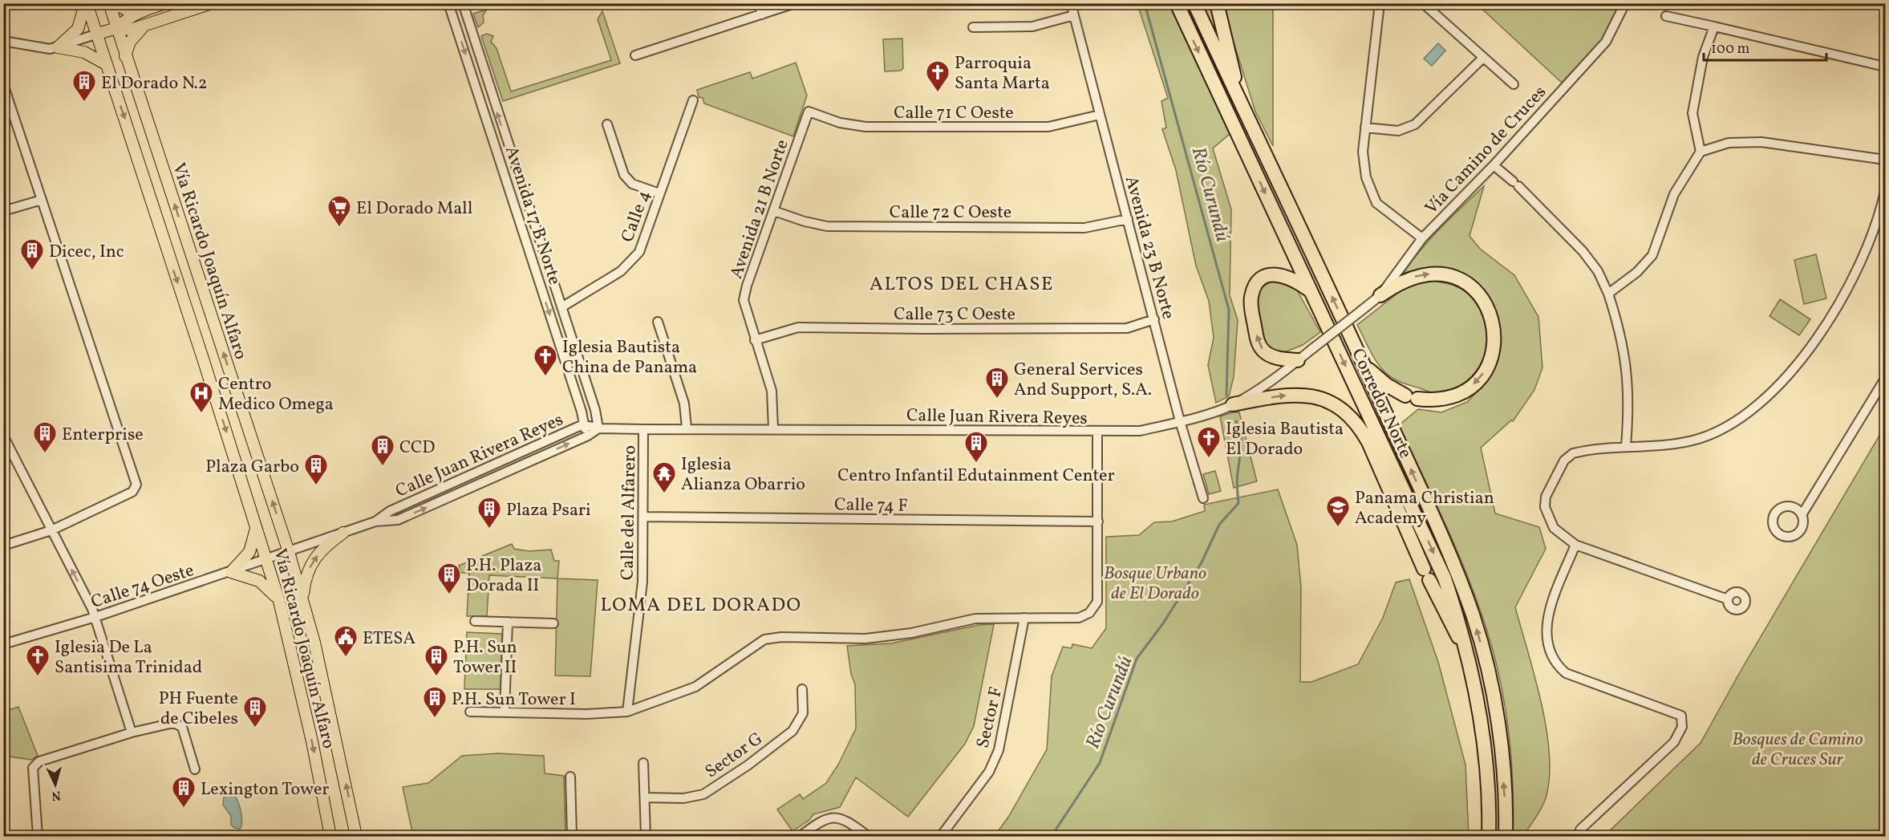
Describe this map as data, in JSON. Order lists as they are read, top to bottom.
{
  "streets": {
    "highway": ["Corredor Norte"],
    "main road": ["Vía Ricardo Joaquín Alfaro"],
    "street": [
      "Calle 71 C Oeste",
      "Vía Camino de Cruces",
      "Avenida 21 B Norte",
      "Calle 72 C Oeste",
      "Avenida 17 B Norte",
      "Calle 4",
      "Avenida 23 B Norte",
      "Calle 73 C Oeste",
      "Calle Juan Rivera Reyes",
      "Calle 74 F",
      "Calle del Alfarero",
      "Calle 74 Oeste",
      "Sector F",
      "Sector G"
    ]
  },
  "crossings": [
    ["Calle 71 C Oeste", "Avenida 21 B Norte"],
    ["Calle 71 C Oeste", "Avenida 23 B Norte"],
    ["Vía Camino de Cruces", "Calle Juan Rivera Reyes"],
    ["Avenida 21 B Norte", "Calle 72 C Oeste"],
    ["Avenida 21 B Norte", "Calle 73 C Oeste"],
    ["Avenida 21 B Norte", "Calle Juan Rivera Reyes"],
    ["Calle 72 C Oeste", "Avenida 23 B Norte"],
    ["Avenida 17 B Norte", "Calle 4"],
    ["Avenida 17 B Norte", "Calle Juan Rivera Reyes"],
    ["Avenida 23 B Norte", "Calle 73 C Oeste"],
    ["Avenida 23 B Norte", "Calle Juan Rivera Reyes"],
    ["Vía Ricardo Joaquín Alfaro", "Calle Juan Rivera Reyes"],
    ["Vía Ricardo Joaquín Alfaro", "Calle 74 Oeste"],
    ["Calle Juan Rivera Reyes", "Calle del Alfarero"],
    ["Calle Juan Rivera Reyes", "Calle 74 Oeste"],
    ["Calle 74 F", "Calle del Alfarero"]
  ],
  "districts": ["ALTOS DEL CHASE", "LOMA DEL DORADO"],
  "water": ["Río Curundú"],
  "parks": ["Bosque Urbano de El Dorado", "Bosques de Camino de Cruces Sur"],
  "places": {
    "church": [
      "Parroquia Santa Marta",
      "Iglesia Bautista China de Panama",
      "Iglesia Bautista El Dorado",
      "Iglesia De La Santisima Trinidad"
    ],
    "building": [
      "El Dorado N.2",
      "Dicec, Inc",
      "General Services And Support, S.A.",
      "Enterprise",
      "Centro Infantil Edutainment Center",
      "CCD",
      "Plaza Garbo",
      "Plaza Psari",
      "P.H. Plaza Dorada II",
      "P.H. Sun Tower II",
      "P.H. Sun Tower I",
      "PH Fuente de Cibeles",
      "Lexington Tower"
    ],
    "supermarket": ["El Dorado Mall"],
    "hospital": ["Centro Medico Omega"],
    "temple": ["Iglesia Alianza Obarrio"],
    "school or university": ["Panama Christian Academy"],
    "public building": ["ETESA"]
  },
  "scale_bar": "100 m",
  "north": "bottom"
}
